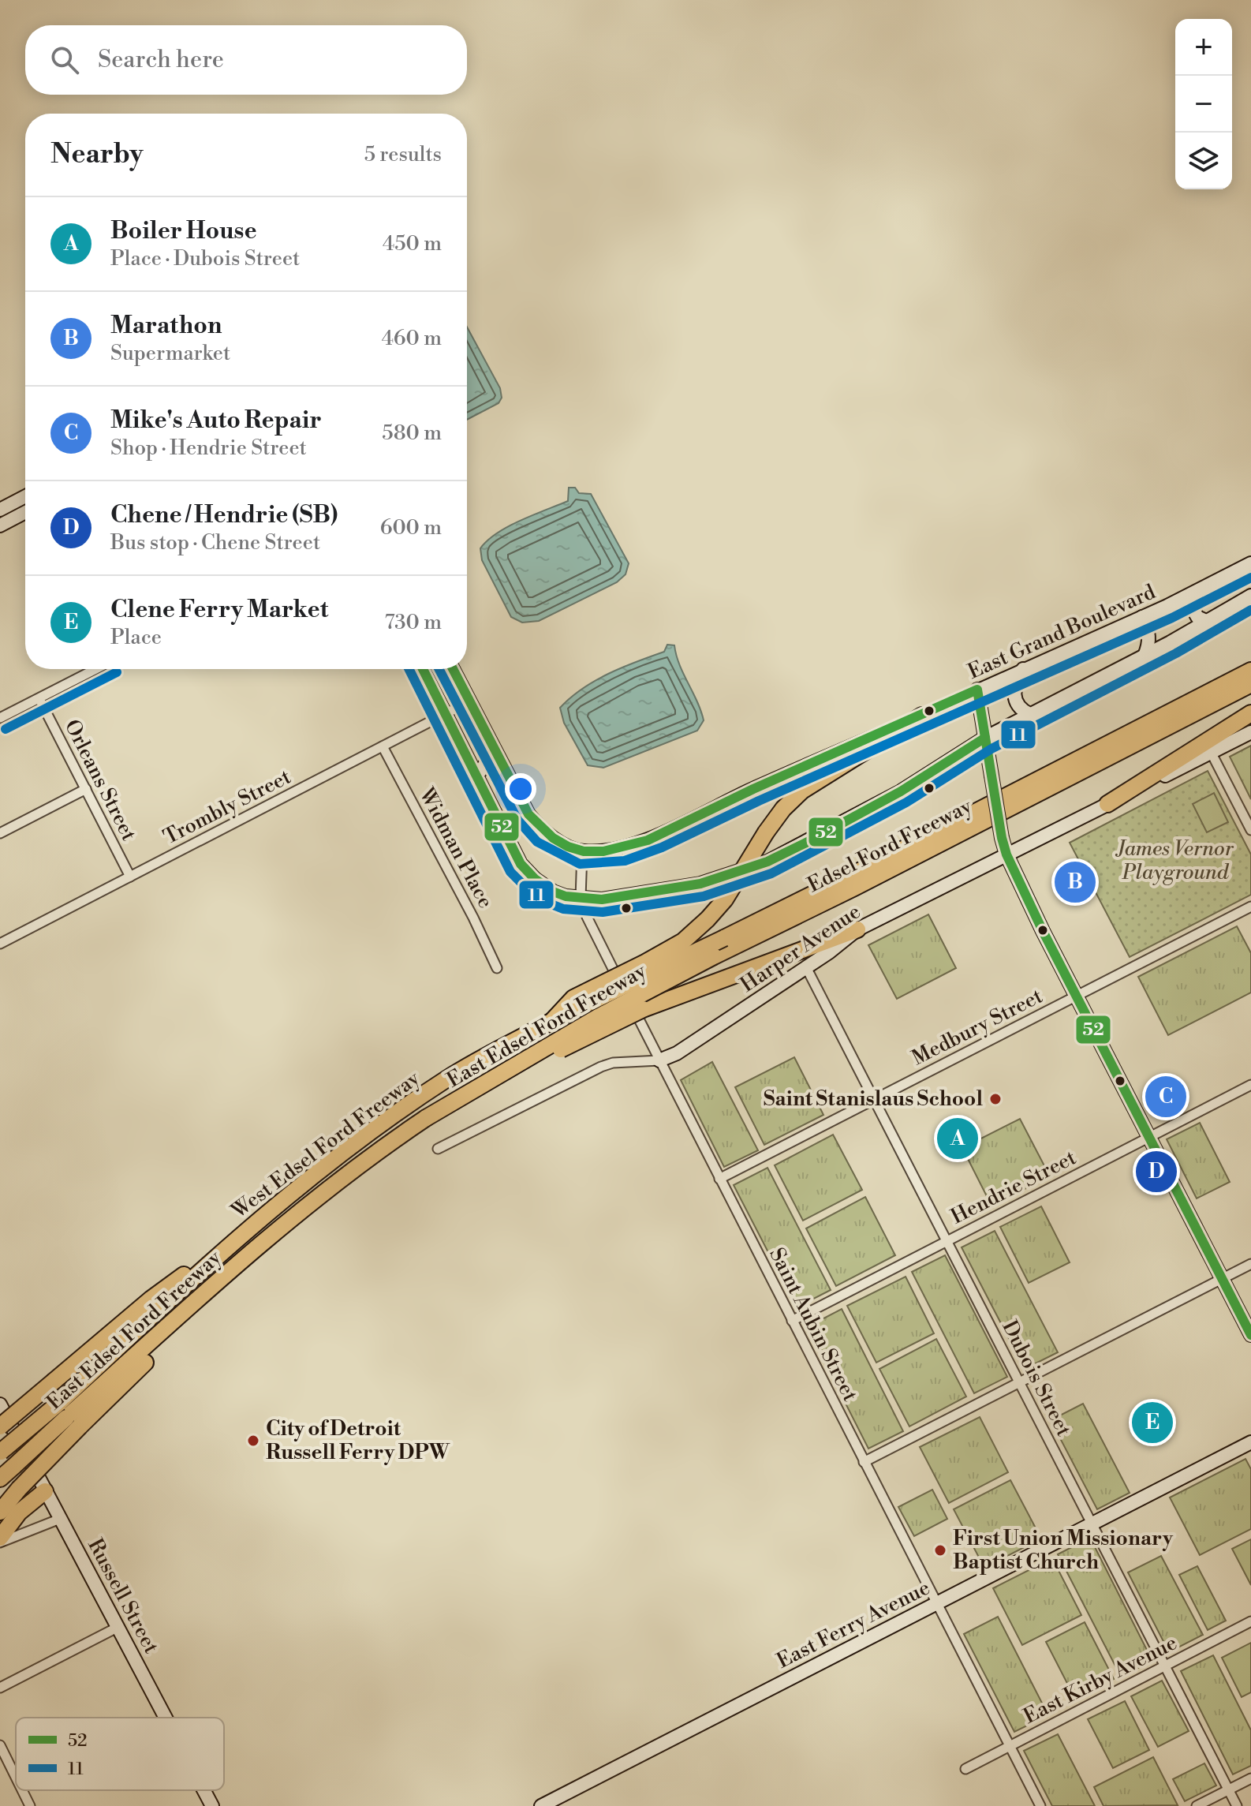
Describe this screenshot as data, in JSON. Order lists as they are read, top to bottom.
{
  "streets": {
    "highway": ["Edsel Ford Freeway", "East Edsel Ford Freeway", "West Edsel Ford Freeway"],
    "street": [
      "East Grand Boulevard",
      "Orleans Street",
      "Trombly Street",
      "Widman Place",
      "Harper Avenue",
      "Medbury Street",
      "Hendrie Street",
      "Saint Aubin Street",
      "Dubois Street",
      "Russell Street",
      "East Ferry Avenue",
      "East Kirby Avenue"
    ]
  },
  "crossings": [
    ["East Grand Boulevard", "Saint Aubin Street"],
    ["Orleans Street", "Trombly Street"],
    ["Trombly Street", "Widman Place"],
    ["Edsel Ford Freeway", "East Edsel Ford Freeway"],
    ["Edsel Ford Freeway", "West Edsel Ford Freeway"],
    ["Harper Avenue", "Saint Aubin Street"],
    ["Harper Avenue", "Dubois Street"],
    ["Medbury Street", "Saint Aubin Street"],
    ["Medbury Street", "Dubois Street"],
    ["Hendrie Street", "Saint Aubin Street"],
    ["Hendrie Street", "Dubois Street"],
    ["Saint Aubin Street", "East Ferry Avenue"],
    ["Saint Aubin Street", "East Kirby Avenue"],
    ["Dubois Street", "East Ferry Avenue"],
    ["Dubois Street", "East Kirby Avenue"]
  ],
  "parks": ["James Vernor Playground"],
  "places": ["Saint Stanislaus School", "City of Detroit Russell Ferry DPW", "First Union Missionary Baptist Church"],
  "lines": ["transit line 11", "transit line 52"],
  "legend": ["52", "11"],
  "page": {
    "map_buttons": ["+", "−"],
    "search": "Search here",
    "heading": ["Nearby", "5 results"],
    "list": [
      {
        "mark": "A",
        "name": "Boiler House",
        "note": "Place · Dubois Street",
        "value": "450 m"
      },
      {
        "mark": "B",
        "name": "Marathon",
        "note": "Supermarket",
        "value": "460 m"
      },
      {
        "mark": "C",
        "name": "Mike's Auto Repair",
        "note": "Shop · Hendrie Street",
        "value": "580 m"
      },
      {
        "mark": "D",
        "name": "Chene / Hendrie (SB)",
        "note": "Bus stop · Chene Street",
        "value": "600 m"
      },
      {
        "mark": "E",
        "name": "Clene Ferry Market",
        "note": "Place",
        "value": "730 m"
      }
    ],
    "pins": [
      "B",
      "C",
      "A",
      "D",
      "E"
    ]
  }
}
